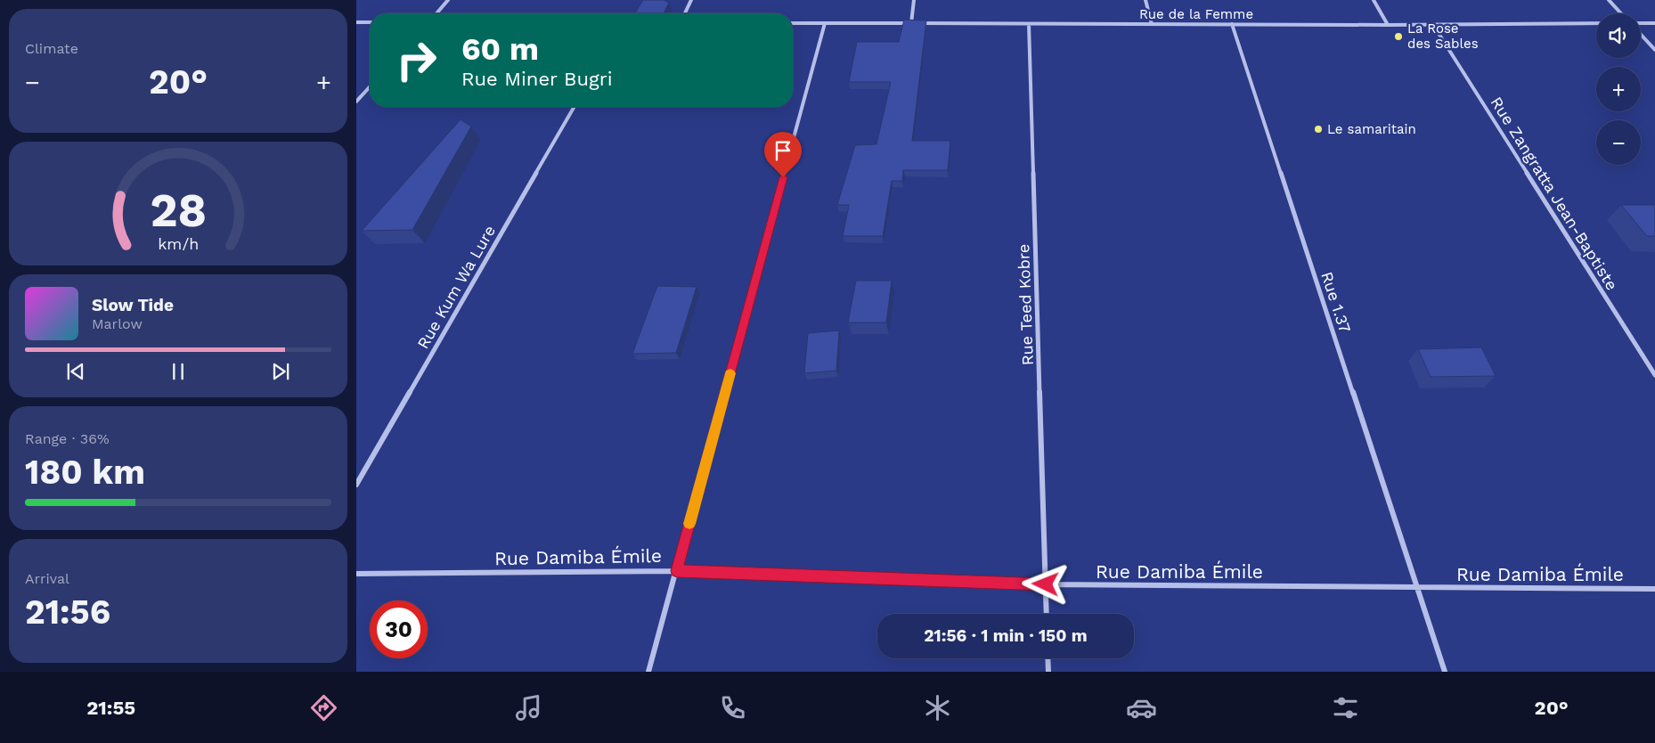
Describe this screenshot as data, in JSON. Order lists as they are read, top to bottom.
{
  "streets": {
    "street": [
      "Rue de la Femme",
      "Rue Zangratta Jean-Baptiste",
      "Rue Kum Wa Lure",
      "Rue 1.37",
      "Rue Teed Kobre",
      "Rue Damiba Émile"
    ]
  },
  "crossings": [
    ["Rue de la Femme", "Rue Zangratta Jean-Baptiste"],
    ["Rue de la Femme", "Rue 1.37"],
    ["Rue de la Femme", "Rue Teed Kobre"],
    ["Rue 1.37", "Rue Damiba Émile"],
    ["Rue Teed Kobre", "Rue Damiba Émile"]
  ],
  "places": ["La Rose des Sables", "Le samaritain"],
  "page": {
    "tile": [
      "Climate",
      ["Range · 36%", "180 km"],
      ["Arrival", "21:56"]
    ],
    "map_buttons": ["+", "−"],
    "turn": ["60 m", "Rue Miner Bugri"],
    "heat": ["−", "20°", "+"],
    "song": ["Slow Tide", "Marlow"],
    "limit": "30",
    "trip": "21:56 · 1 min · 150 m",
    "tabs": ["21:55", "20°"],
    "gauge": ["28", "km/h"]
  }
}
